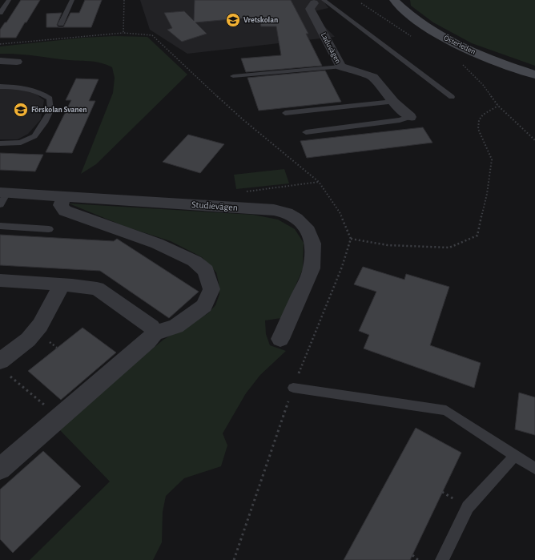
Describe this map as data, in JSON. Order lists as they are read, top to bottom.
{
  "streets": {
    "street": ["Österleden", "Laduvägen", "Studievägen"]
  },
  "places": {
    "school or university": ["Vretskolan", "Förskolan Svanen"]
  }
}
